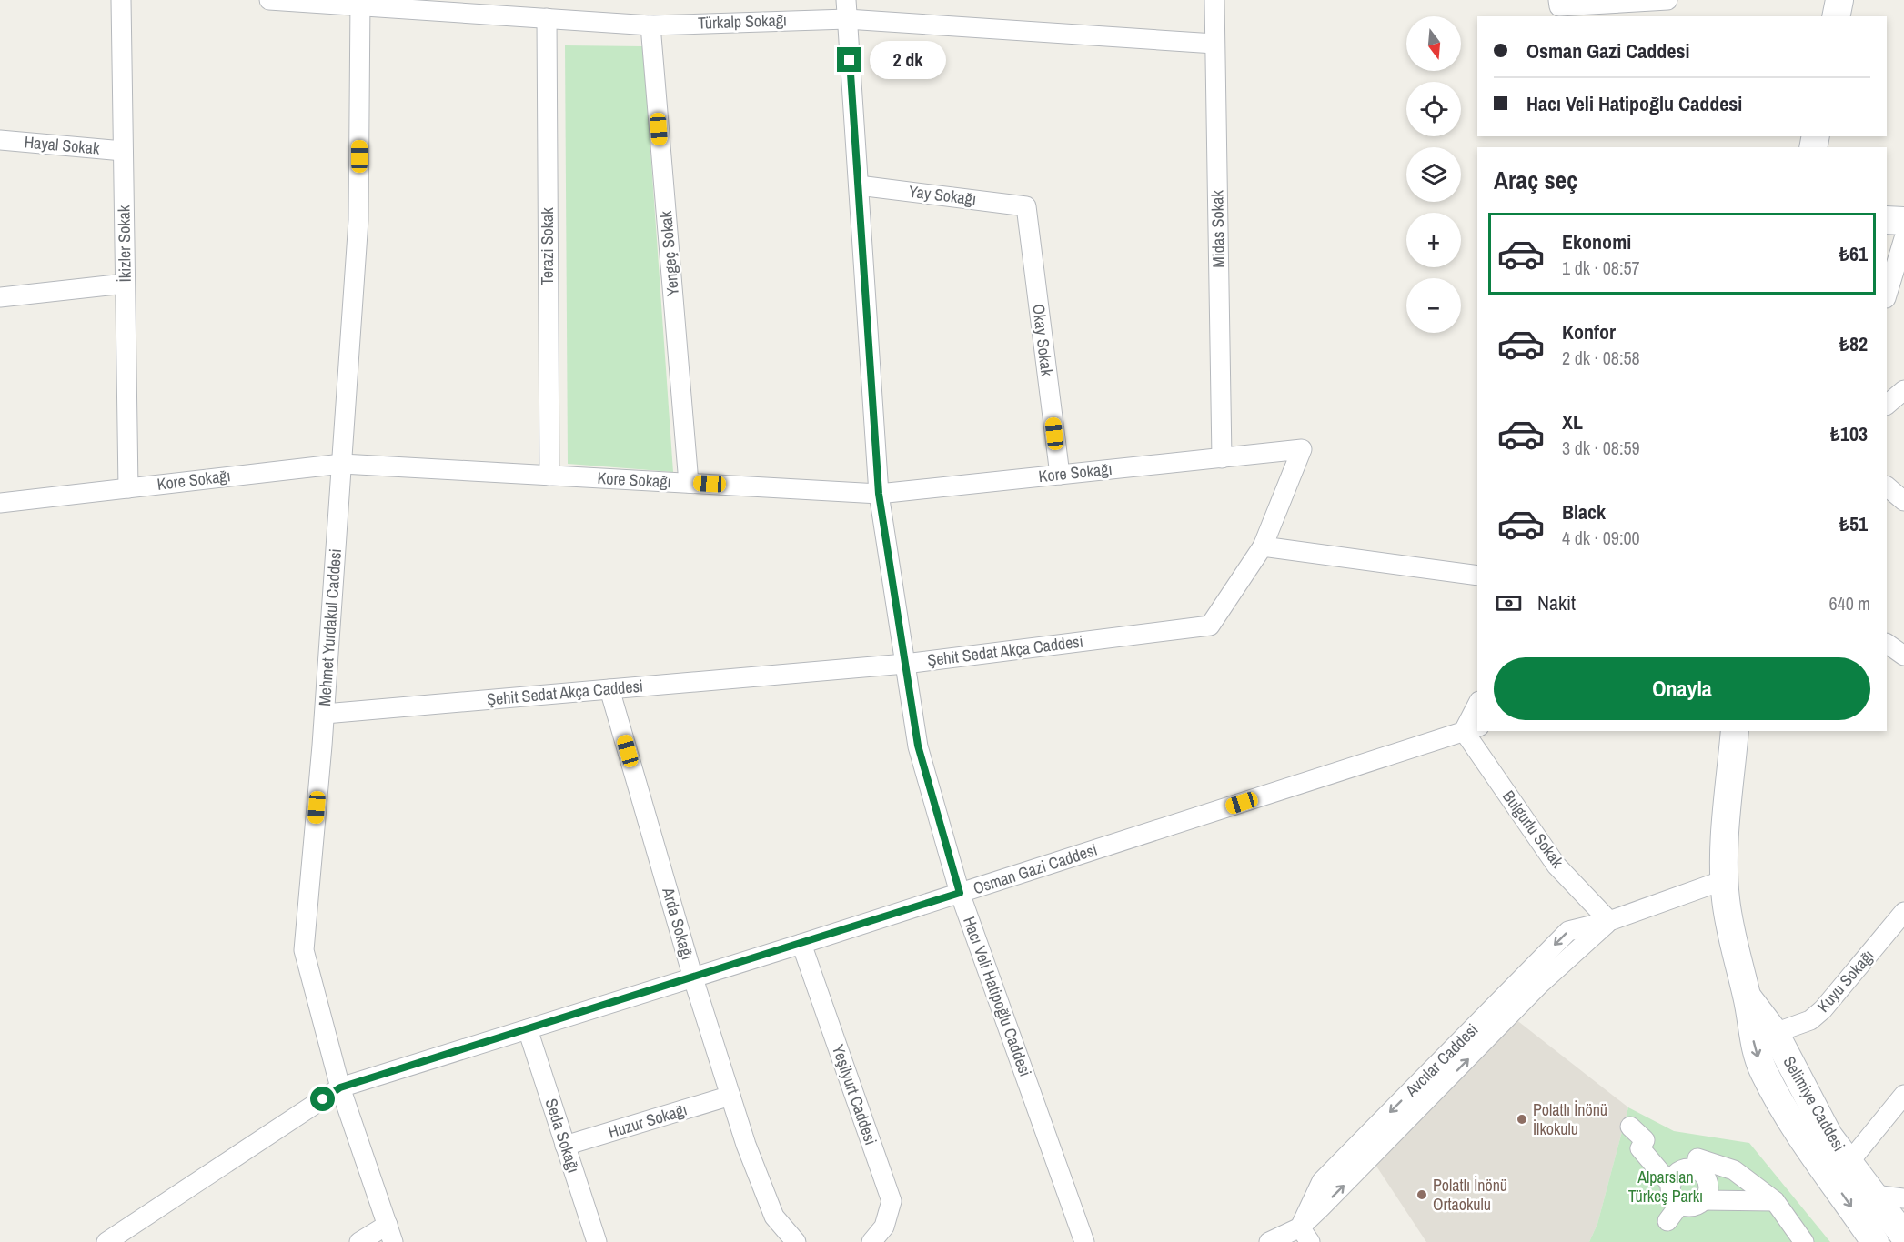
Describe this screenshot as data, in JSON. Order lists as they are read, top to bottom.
{
  "streets": {
    "street": [
      "Türkalp Sokağı",
      "Hayal Sokak",
      "Yay Sokağı",
      "Midas Sokak",
      "İkizler Sokak",
      "Terazi Sokak",
      "Yengeç Sokak",
      "Okay Sokak",
      "Kore Sokağı",
      "Mehmet Yurdakul Caddesi",
      "Şehit Sedat Akça Caddesi",
      "Bulgurlu Sokak",
      "Osman Gazi Caddesi",
      "Arda Sokağı",
      "Kuyu Sokağı",
      "Hacı Veli Hatipoğlu Caddesi",
      "Avcılar Caddesi",
      "Yeşilyurt Caddesi",
      "Selimiye Caddesi",
      "Huzur Sokağı",
      "Seda Sokağı"
    ]
  },
  "crossings": [
    ["Türkalp Sokağı", "Midas Sokak"],
    ["Türkalp Sokağı", "Terazi Sokak"],
    ["Türkalp Sokağı", "Yengeç Sokak"],
    ["Türkalp Sokağı", "Mehmet Yurdakul Caddesi"],
    ["Türkalp Sokağı", "Hacı Veli Hatipoğlu Caddesi"],
    ["Hayal Sokak", "İkizler Sokak"],
    ["Yay Sokağı", "Okay Sokak"],
    ["Yay Sokağı", "Hacı Veli Hatipoğlu Caddesi"],
    ["Midas Sokak", "Kore Sokağı"],
    ["İkizler Sokak", "Kore Sokağı"],
    ["Terazi Sokak", "Kore Sokağı"],
    ["Yengeç Sokak", "Kore Sokağı"],
    ["Okay Sokak", "Kore Sokağı"],
    ["Kore Sokağı", "Mehmet Yurdakul Caddesi"],
    ["Kore Sokağı", "Şehit Sedat Akça Caddesi"],
    ["Kore Sokağı", "Hacı Veli Hatipoğlu Caddesi"],
    ["Mehmet Yurdakul Caddesi", "Şehit Sedat Akça Caddesi"],
    ["Mehmet Yurdakul Caddesi", "Osman Gazi Caddesi"],
    ["Şehit Sedat Akça Caddesi", "Arda Sokağı"],
    ["Şehit Sedat Akça Caddesi", "Hacı Veli Hatipoğlu Caddesi"],
    ["Bulgurlu Sokak", "Osman Gazi Caddesi"],
    ["Bulgurlu Sokak", "Avcılar Caddesi"],
    ["Osman Gazi Caddesi", "Arda Sokağı"],
    ["Osman Gazi Caddesi", "Hacı Veli Hatipoğlu Caddesi"],
    ["Osman Gazi Caddesi", "Yeşilyurt Caddesi"],
    ["Osman Gazi Caddesi", "Seda Sokağı"],
    ["Arda Sokağı", "Huzur Sokağı"],
    ["Kuyu Sokağı", "Selimiye Caddesi"],
    ["Avcılar Caddesi", "Selimiye Caddesi"],
    ["Huzur Sokağı", "Seda Sokağı"]
  ],
  "parks": ["Alparslan Türkeş Parkı"],
  "places": ["Polatlı İnönü İlkokulu", "Polatlı İnönü Ortaokulu"],
  "north": "bottom",
  "page": {
    "map_buttons": ["+", "−"],
    "banner": ["Osman Gazi Caddesi", "Hacı Veli Hatipoğlu Caddesi"],
    "bubble": "2 dk",
    "heading": "Araç seç",
    "list": [
      {
        "name": "Ekonomi",
        "note": "1 dk · 08:57",
        "value": "₺61"
      },
      {
        "name": "Konfor",
        "note": "2 dk · 08:58",
        "value": "₺82"
      },
      {
        "name": "XL",
        "note": "3 dk · 08:59",
        "value": "₺103"
      },
      {
        "name": "Black",
        "note": "4 dk · 09:00",
        "value": "₺51"
      }
    ],
    "pay": ["Nakit", "640 m"],
    "buttons": "Onayla"
  }
}
